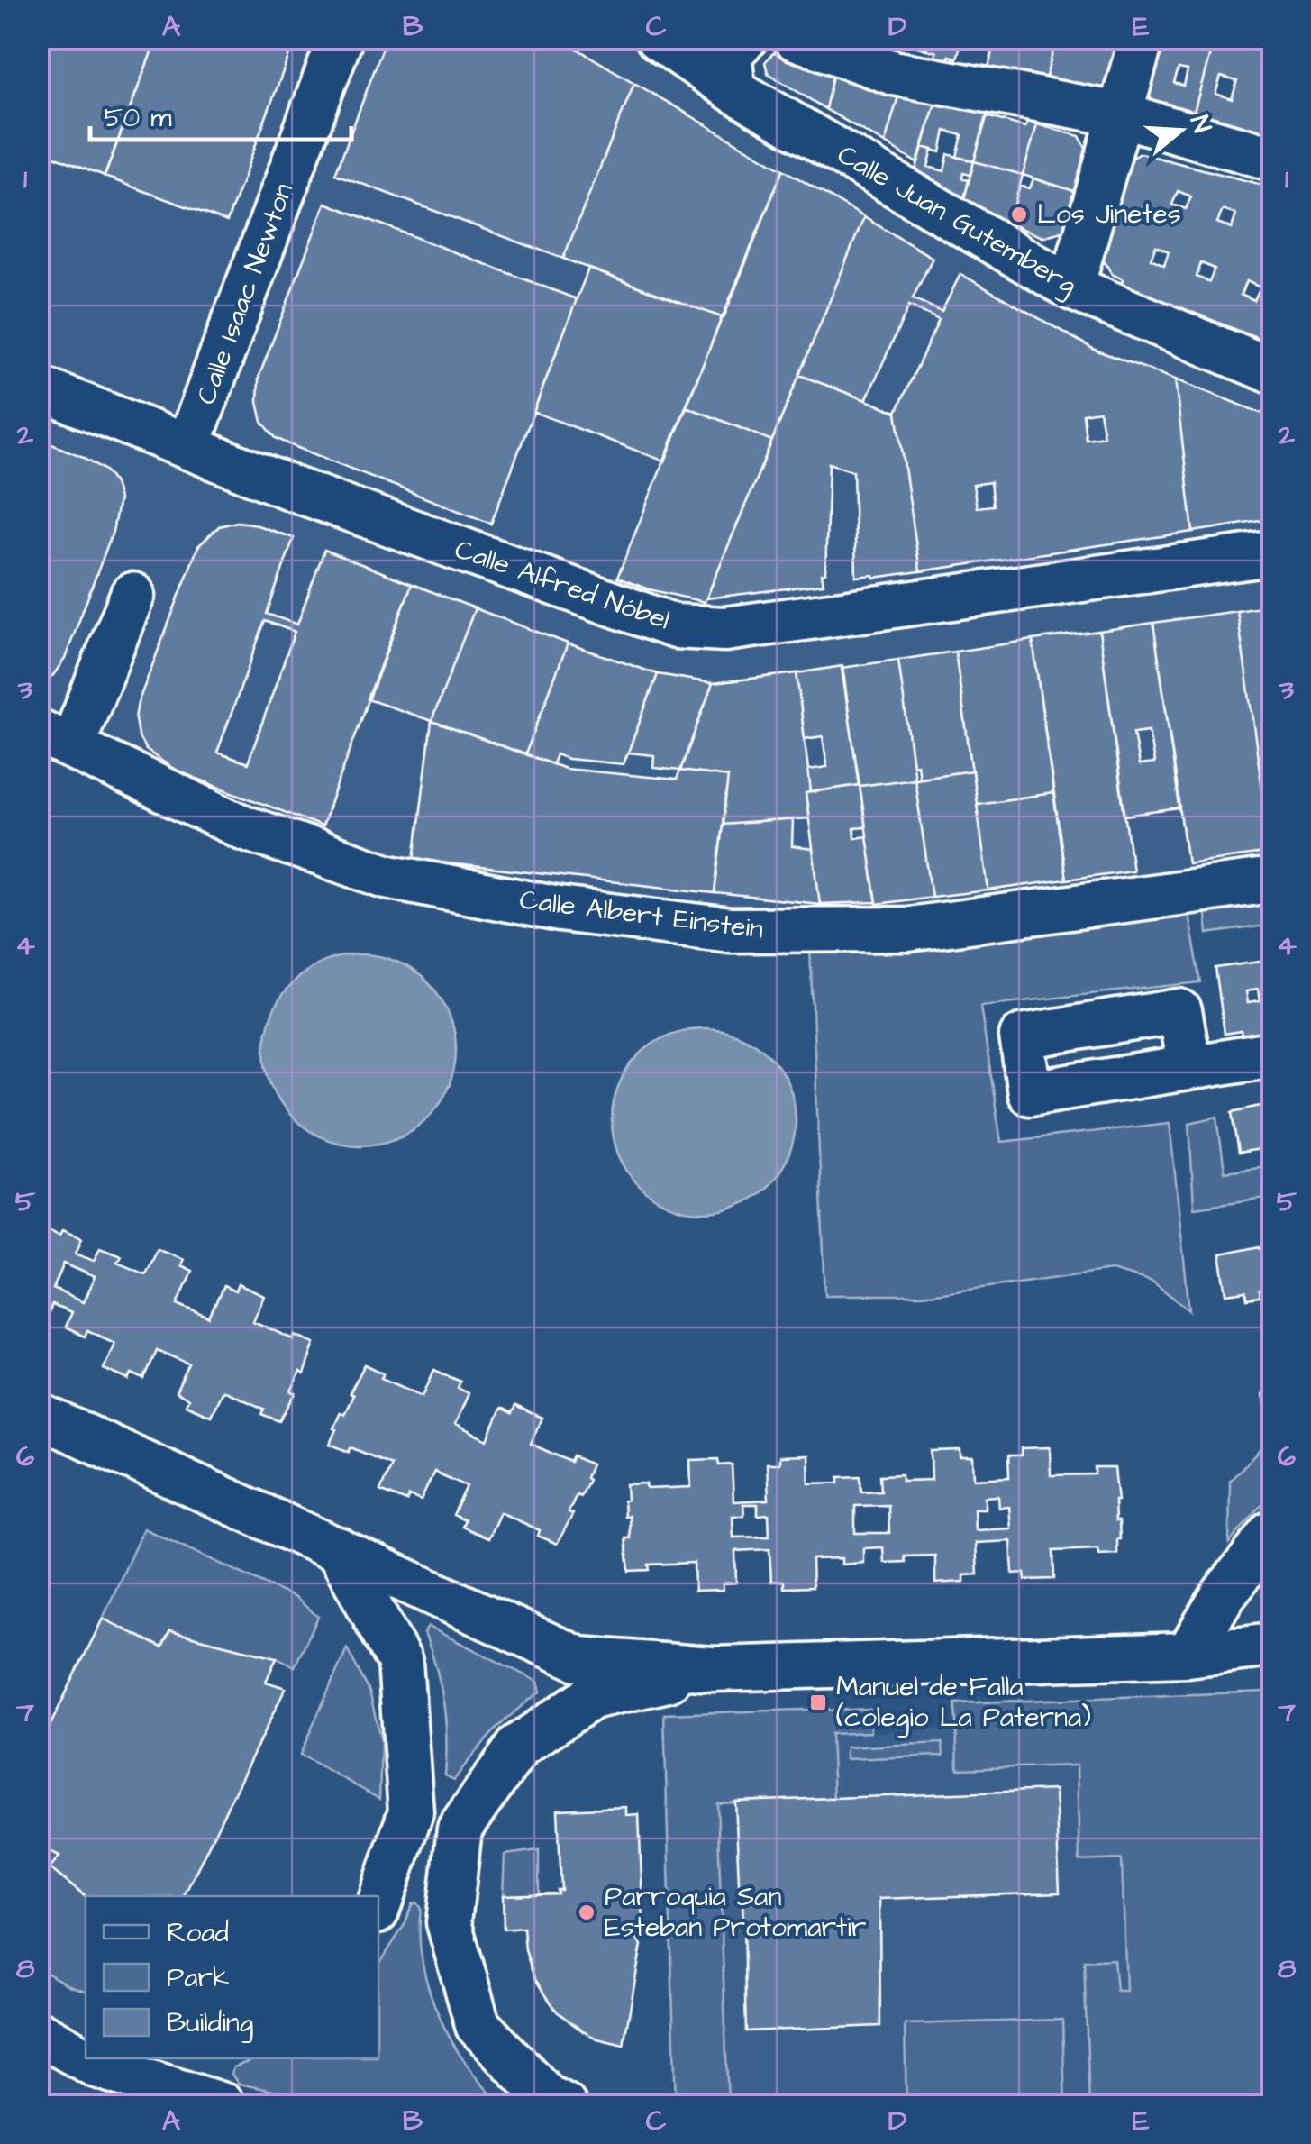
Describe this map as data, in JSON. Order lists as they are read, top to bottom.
{
  "streets": {
    "street": [
      "Calle Juan Gutemberg",
      "Calle Isaac Newton",
      "Calle Alfred Nóbel",
      "Calle Albert Einstein"
    ]
  },
  "crossings": [
    ["Calle Isaac Newton", "Calle Alfred Nóbel"]
  ],
  "places": {
    "other": ["Los Jinetes", "Parroquia San Esteban Protomartir"],
    "transit": ["Manuel de Falla (colegio La Paterna)"]
  },
  "legend": ["Road", "Park", "Building"],
  "scale_bar": "50 m",
  "north": "right",
  "grid": {
    "columns": [
      "A",
      "B",
      "C",
      "D",
      "E"
    ],
    "rows": [
      "1",
      "2",
      "3",
      "4",
      "5",
      "6",
      "7",
      "8"
    ]
  }
}
